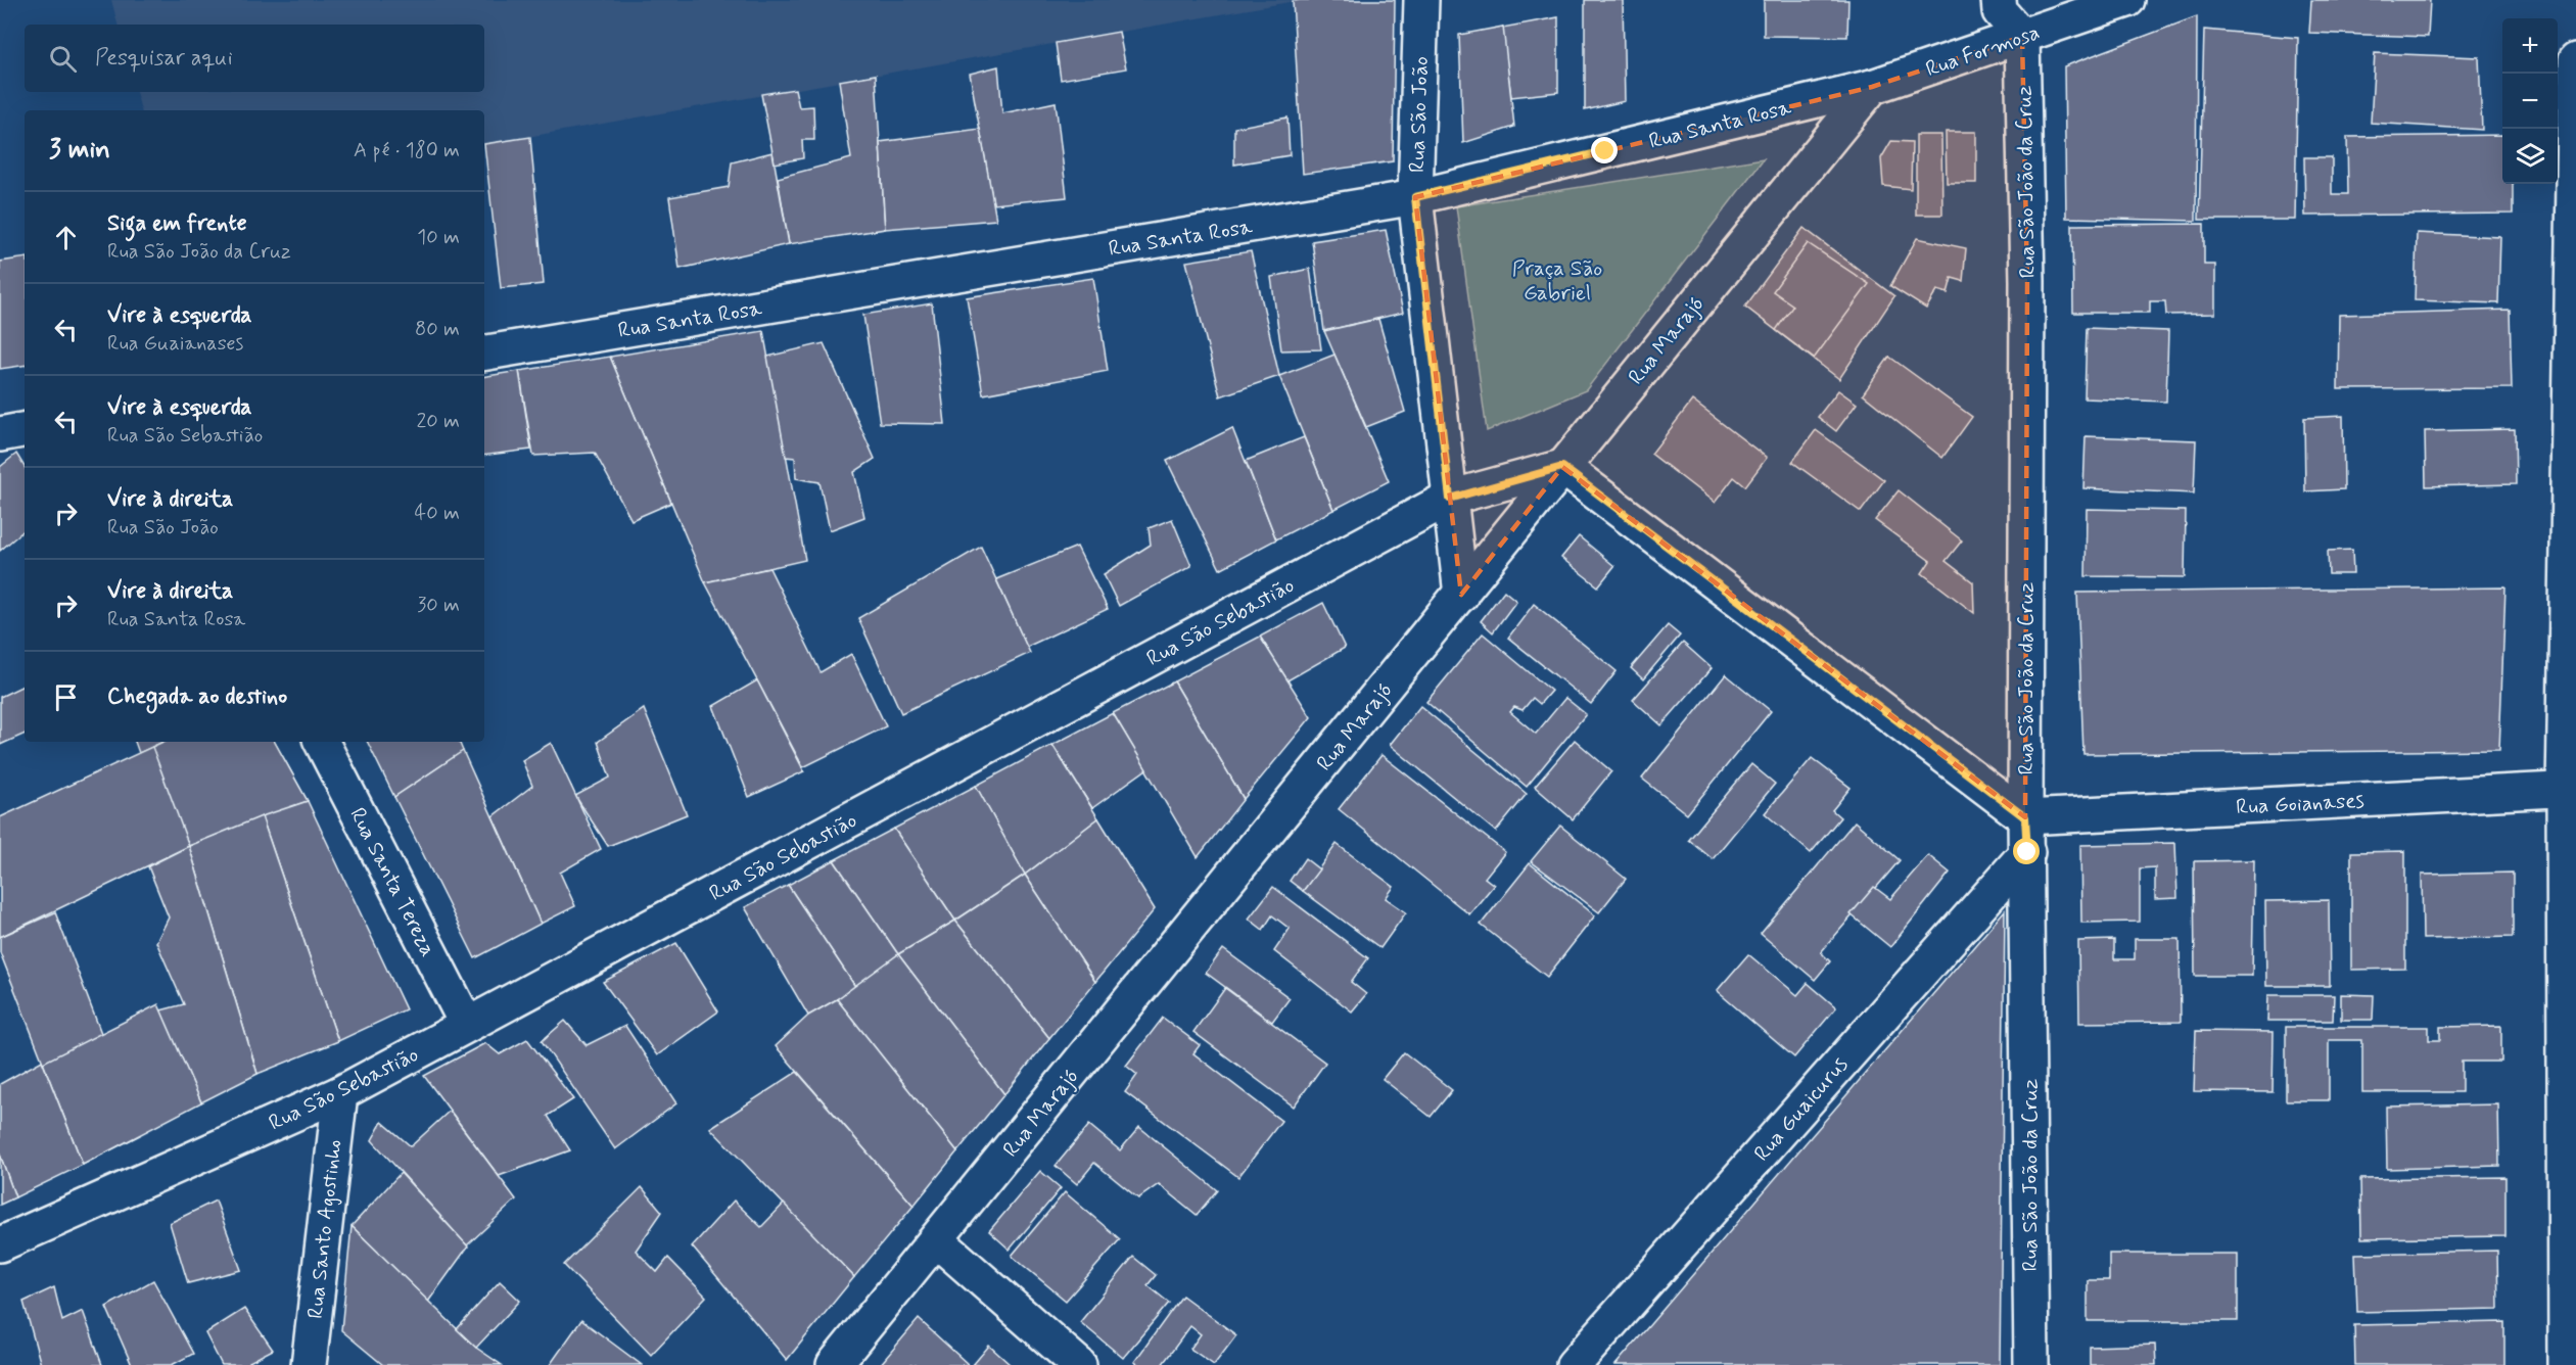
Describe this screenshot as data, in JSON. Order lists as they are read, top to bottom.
{
  "streets": {
    "street": [
      "Rua Formosa",
      "Rua São João",
      "Rua Santa Rosa",
      "Rua São João da Cruz",
      "Rua Marajó",
      "Rua São Sebastião",
      "Rua Goianases",
      "Rua Santa Tereza",
      "Rua Guaicurus",
      "Rua Santo Agostinho"
    ]
  },
  "crossings": [
    ["Rua Formosa", "Rua Santa Rosa"],
    ["Rua Formosa", "Rua São João da Cruz"],
    ["Rua Formosa", "Rua Marajó"],
    ["Rua São João", "Rua Santa Rosa"],
    ["Rua São João", "Rua Marajó"],
    ["Rua São João", "Rua São Sebastião"],
    ["Rua Santa Rosa", "Rua Marajó"],
    ["Rua São João da Cruz", "Rua Goianases"],
    ["Rua São João da Cruz", "Rua Guaicurus"],
    ["Rua Marajó", "Rua São Sebastião"],
    ["Rua São Sebastião", "Rua Santa Tereza"],
    ["Rua São Sebastião", "Rua Santo Agostinho"]
  ],
  "parks": ["Praça São Gabriel"],
  "page": {
    "map_buttons": ["+", "−"],
    "search": "Pesquisar aqui",
    "heading": ["3 min", "A pé · 180 m"],
    "list": [
      ["Siga em frente", "Rua São João da Cruz", "10 m"],
      ["Vire à esquerda", "Rua Guaianases", "80 m"],
      ["Vire à esquerda", "Rua São Sebastião", "20 m"],
      ["Vire à direita", "Rua São João", "40 m"],
      ["Vire à direita", "Rua Santa Rosa", "30 m"],
      "Chegada ao destino"
    ]
  }
}
